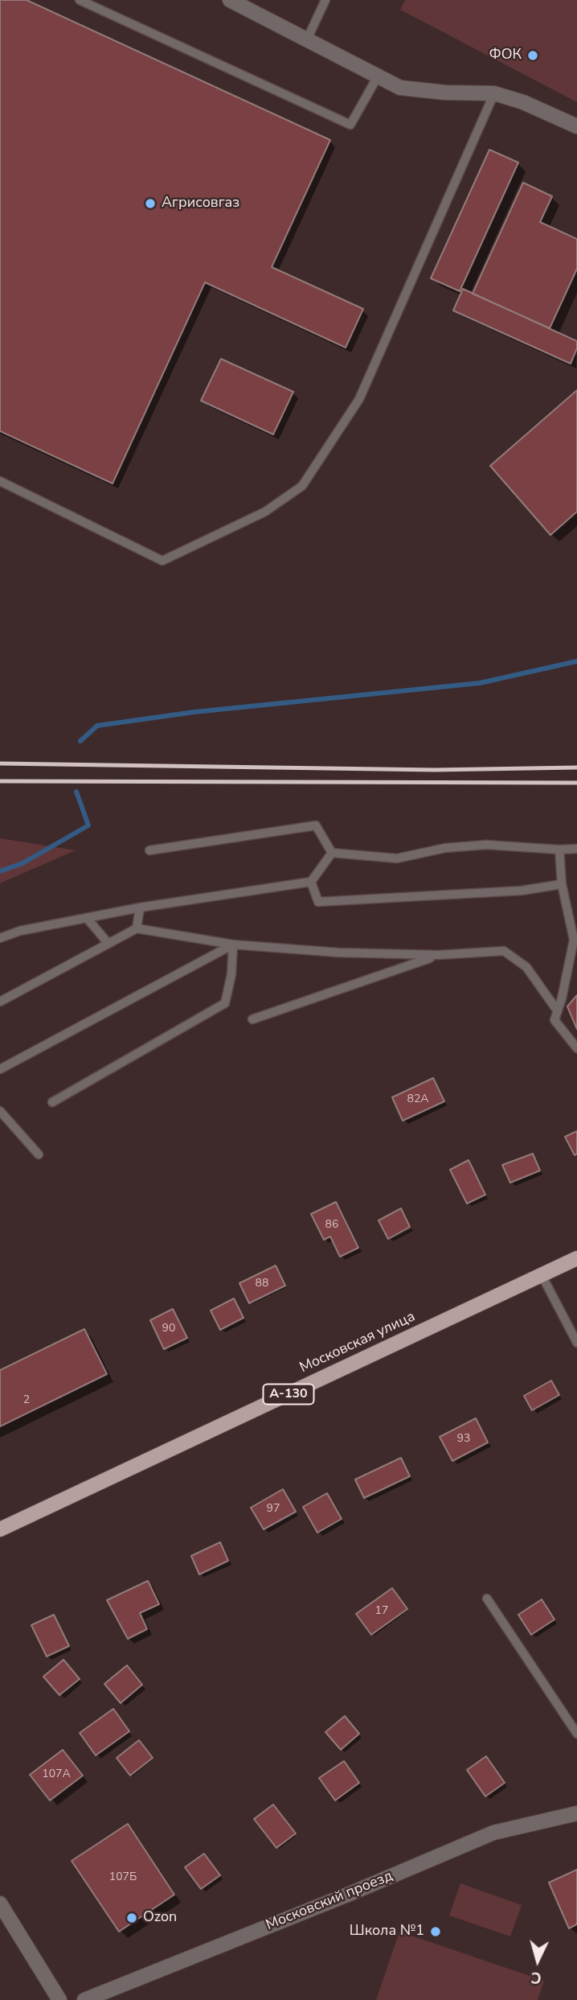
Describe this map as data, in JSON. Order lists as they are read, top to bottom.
{
  "streets": {
    "main road": ["Московская улица", "А-130"],
    "street": ["Московский проезд"]
  },
  "places": [
    "ФОК",
    "Агрисовгаз",
    "Ozon",
    "Школа №1"
  ],
  "house_numbers": [
    "82А",
    "86",
    "88",
    "90",
    "2",
    "93",
    "97",
    "17",
    "107А",
    "107Б"
  ],
  "north": "bottom"
}
